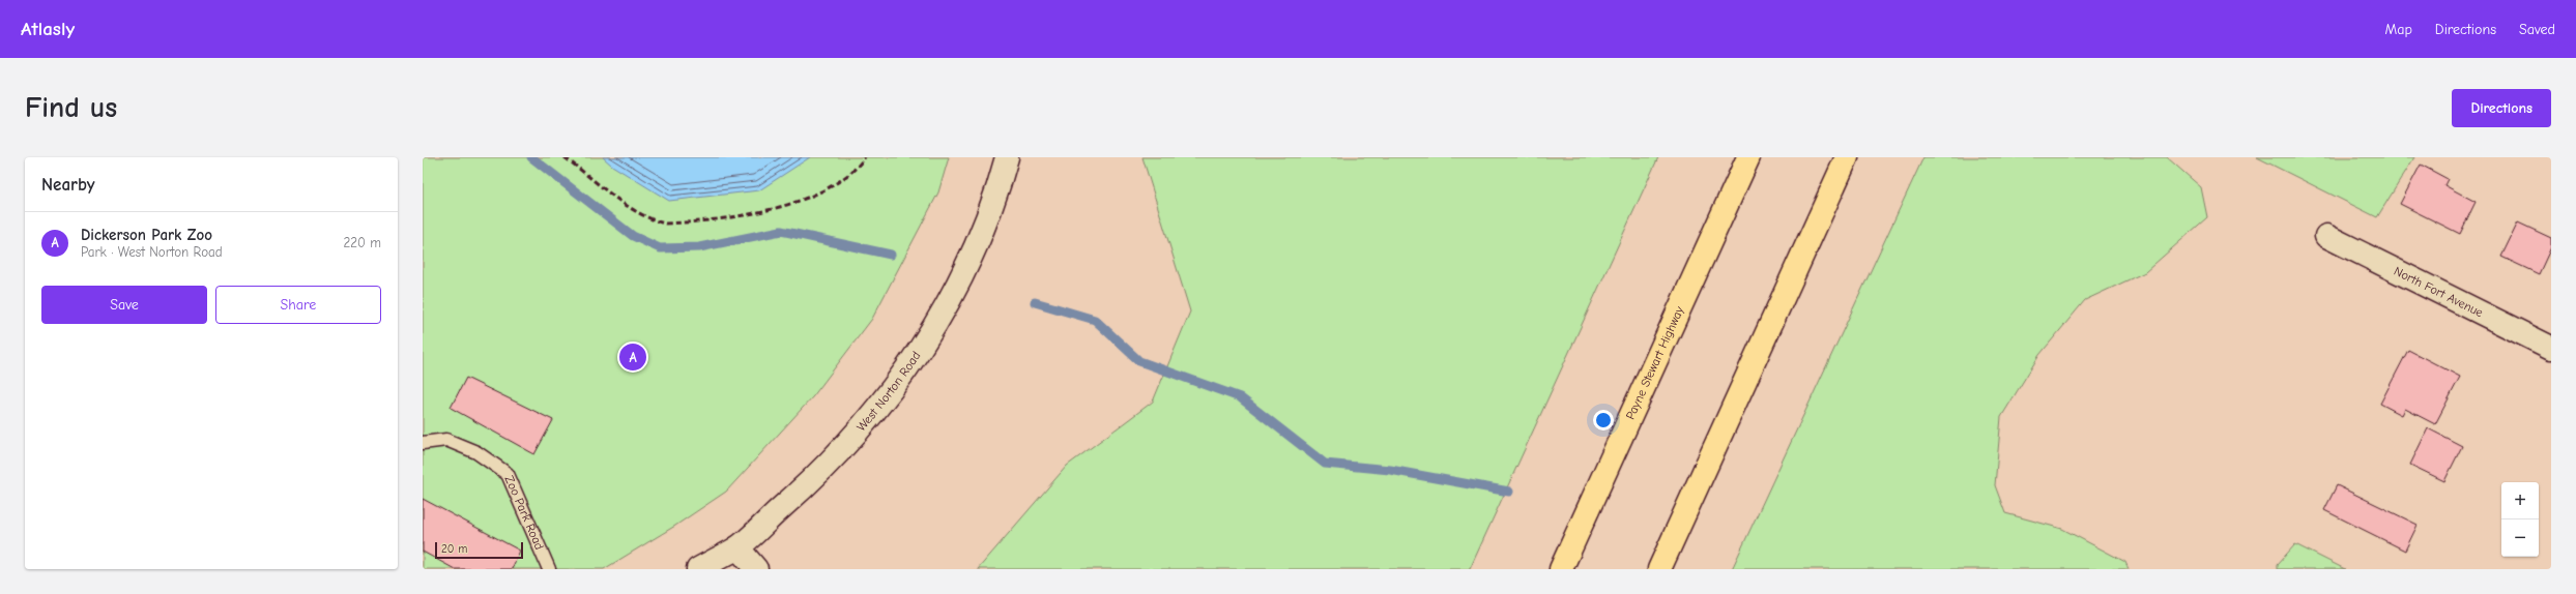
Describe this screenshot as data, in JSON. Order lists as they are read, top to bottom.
{
  "streets": {
    "highway": ["Payne Stewart Highway"],
    "main road": ["North Fort Avenue", "West Norton Road"],
    "lane": ["Zoo Park Road"]
  },
  "scale_bar": "20 m",
  "page": {
    "header": "Atlasly",
    "nav": ["Map", "Directions", "Saved"],
    "buttons": [
      "Directions",
      ["Save", "Share"]
    ],
    "title": "Find us",
    "heading": "Nearby",
    "list": [
      {
        "mark": "A",
        "name": "Dickerson Park Zoo",
        "note": "Park · West Norton Road",
        "value": "220 m"
      }
    ],
    "pins": "A",
    "map_buttons": ["+", "−"],
    "scale": "20 m"
  }
}
